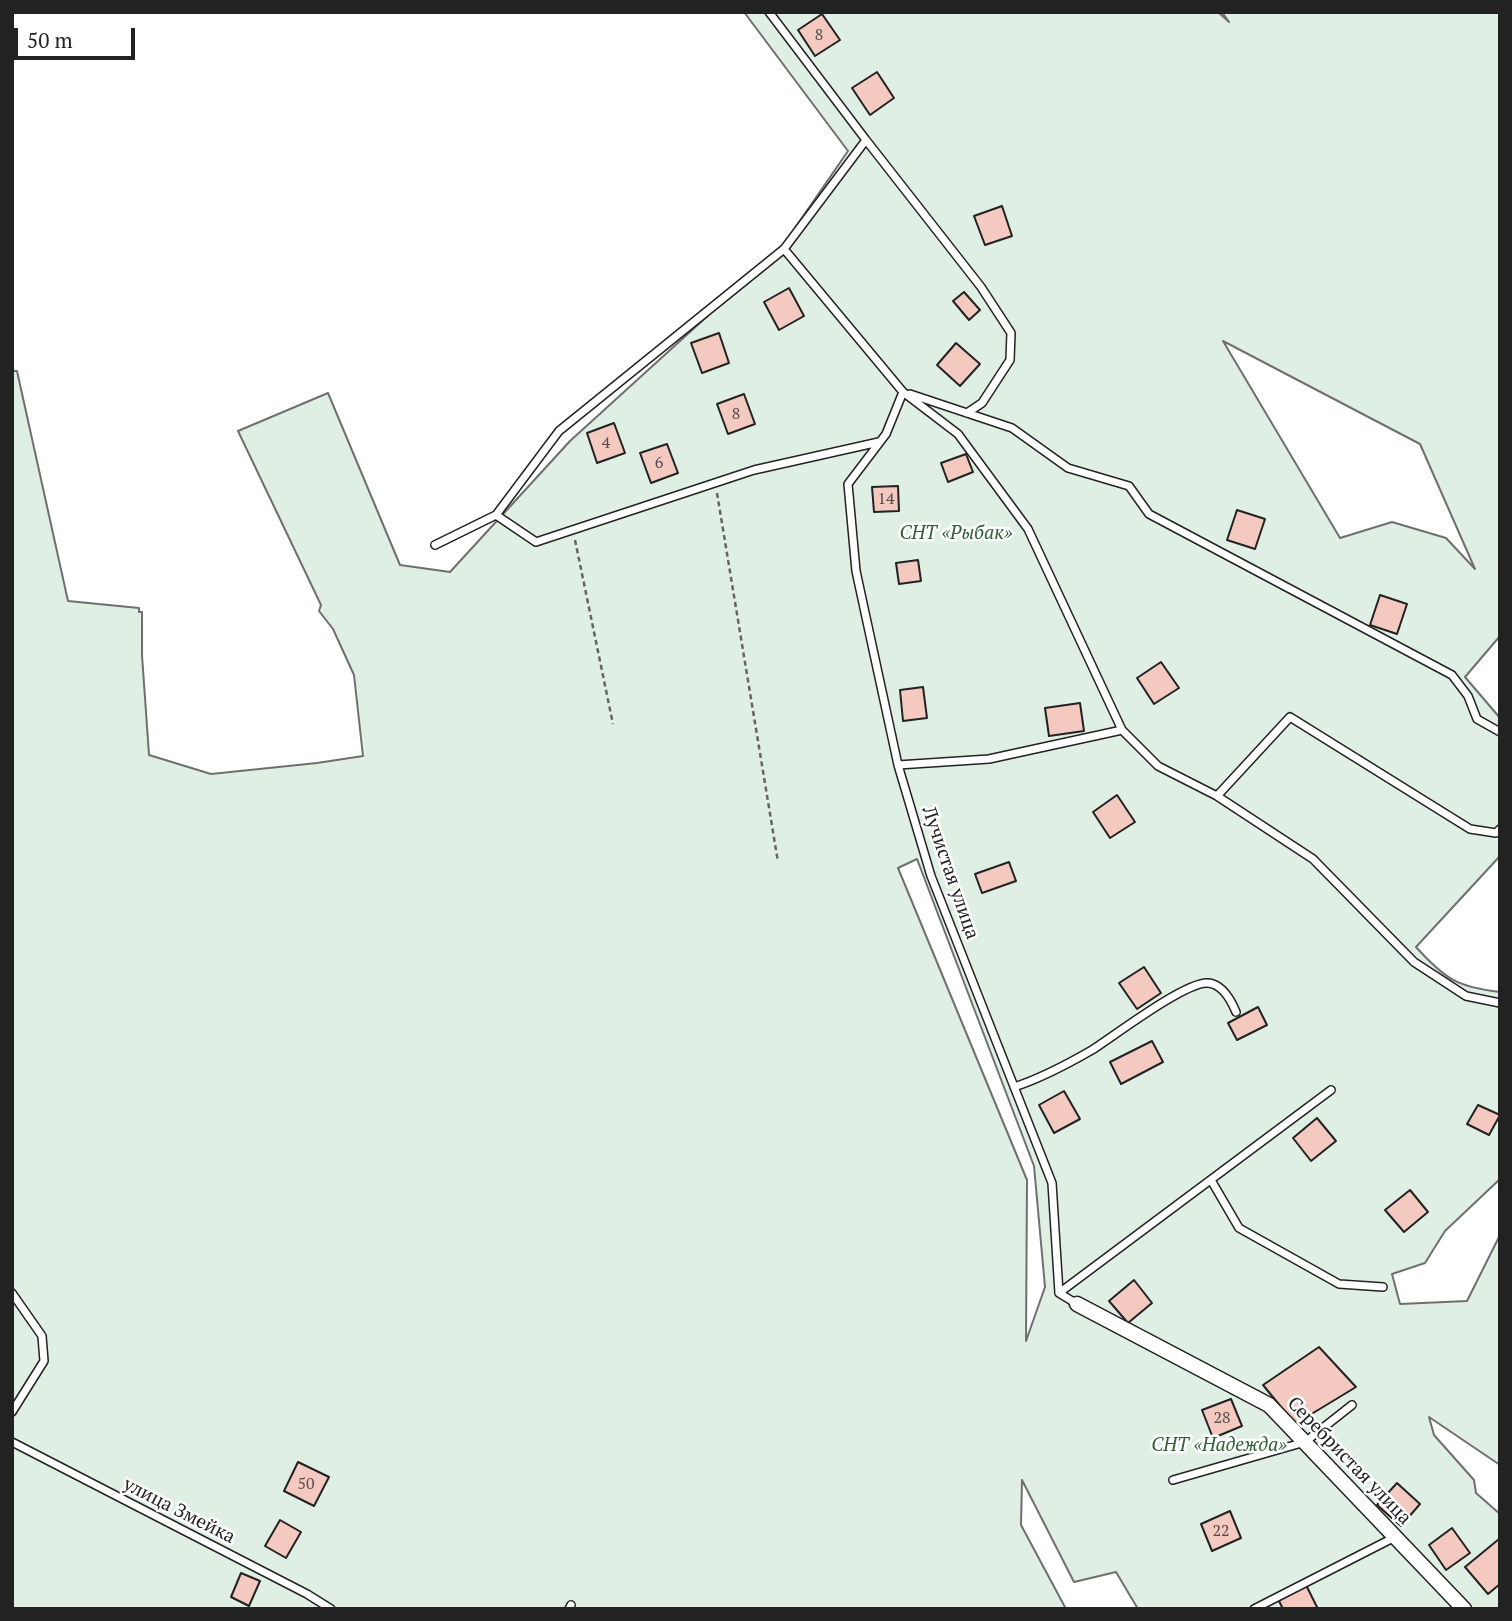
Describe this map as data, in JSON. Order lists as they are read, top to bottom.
{
  "streets": {
    "street": ["Серебристая улица"],
    "lane": ["Лучистая улица", "улица Змейка"]
  },
  "parks": ["СНТ «Рыбак»", "СНТ «Надежда»"],
  "house_numbers": [
    "8",
    "8",
    "4",
    "6",
    "14",
    "28",
    "50",
    "22"
  ],
  "scale_bar": "50 m"
}
